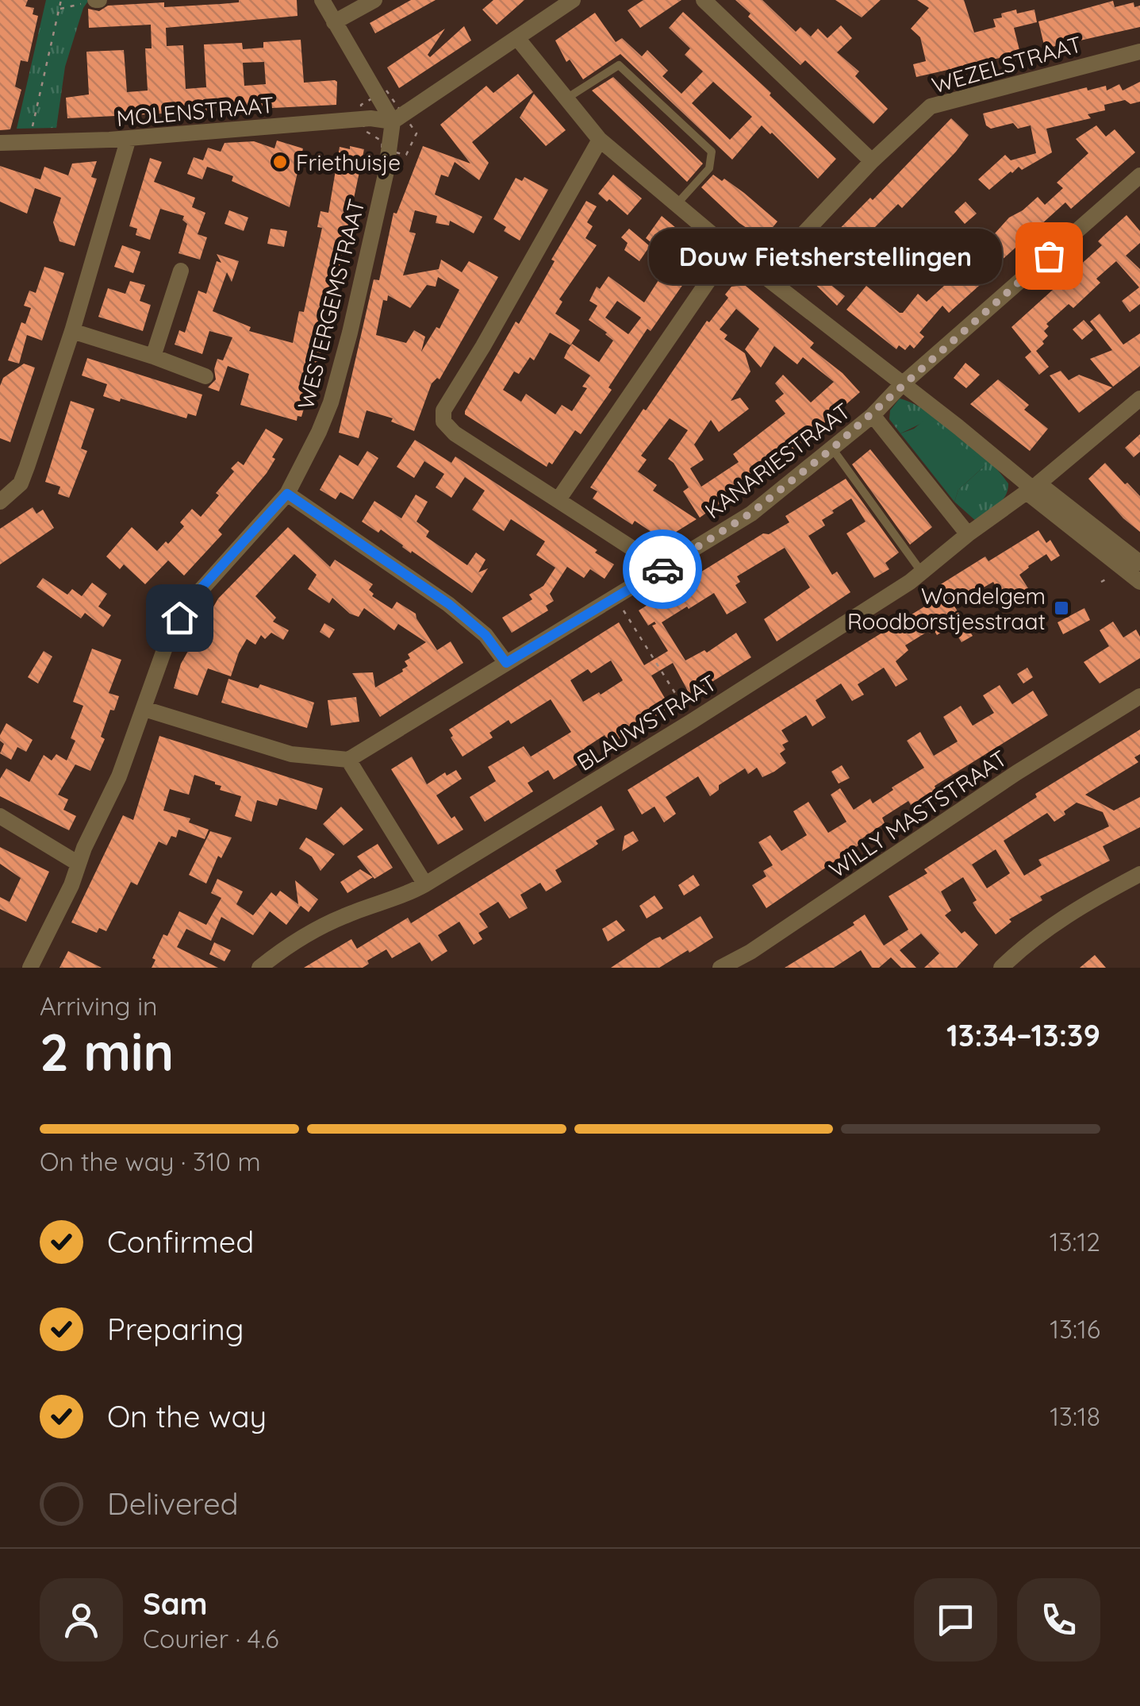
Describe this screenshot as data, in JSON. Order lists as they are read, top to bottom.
{
  "streets": {
    "street": [
      "WEZELSTRAAT",
      "MOLENSTRAAT",
      "WESTERGEMSTRAAT",
      "KANARIESTRAAT",
      "BLAUWSTRAAT",
      "WILLY MASTSTRAAT"
    ]
  },
  "crossings": [
    ["MOLENSTRAAT", "WESTERGEMSTRAAT"]
  ],
  "places": {
    "other": ["Friethuisje", "Douw Fietsherstellingen"],
    "transit": ["Wondelgem Roodborstjesstraat"]
  },
  "page": {
    "bubble": "Douw Fietsherstellingen",
    "heading": ["2 min", "Arriving in", "13:34–13:39"],
    "panel": ["Sam", "Courier · 4.6"],
    "bar": "On the way · 310 m",
    "list": [
      ["Confirmed", "13:12"],
      ["Preparing", "13:16"],
      ["On the way", "13:18"],
      "Delivered"
    ]
  }
}
